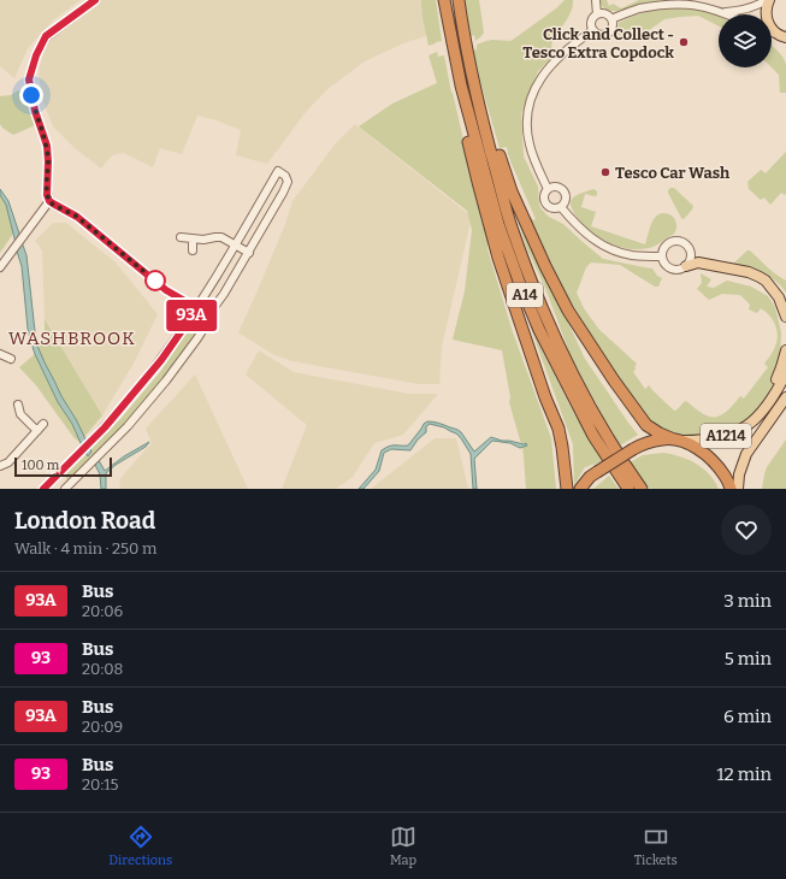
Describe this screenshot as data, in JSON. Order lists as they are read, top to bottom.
{
  "streets": {
    "highway": ["A14"],
    "main road": ["A1214"]
  },
  "crossings": [
    ["A14", "A1214"]
  ],
  "districts": ["WASHBROOK"],
  "places": ["Click and Collect - Tesco Extra Copdock", "Tesco Car Wash"],
  "lines": ["bus line 93A"],
  "scale_bar": "100 m",
  "page": {
    "on_map": "93A",
    "scale": "100 m",
    "heading": ["London Road", "Walk · 4 min · 250 m"],
    "list": [
      {
        "mark": "93A",
        "name": "Bus",
        "note": "20:06",
        "value": "3 min"
      },
      {
        "mark": "93",
        "name": "Bus",
        "note": "20:08",
        "value": "5 min"
      },
      {
        "mark": "93A",
        "name": "Bus",
        "note": "20:09",
        "value": "6 min"
      },
      {
        "mark": "93",
        "name": "Bus",
        "note": "20:15",
        "value": "12 min"
      }
    ],
    "tabs": ["Directions", "Map", "Tickets"]
  }
}
